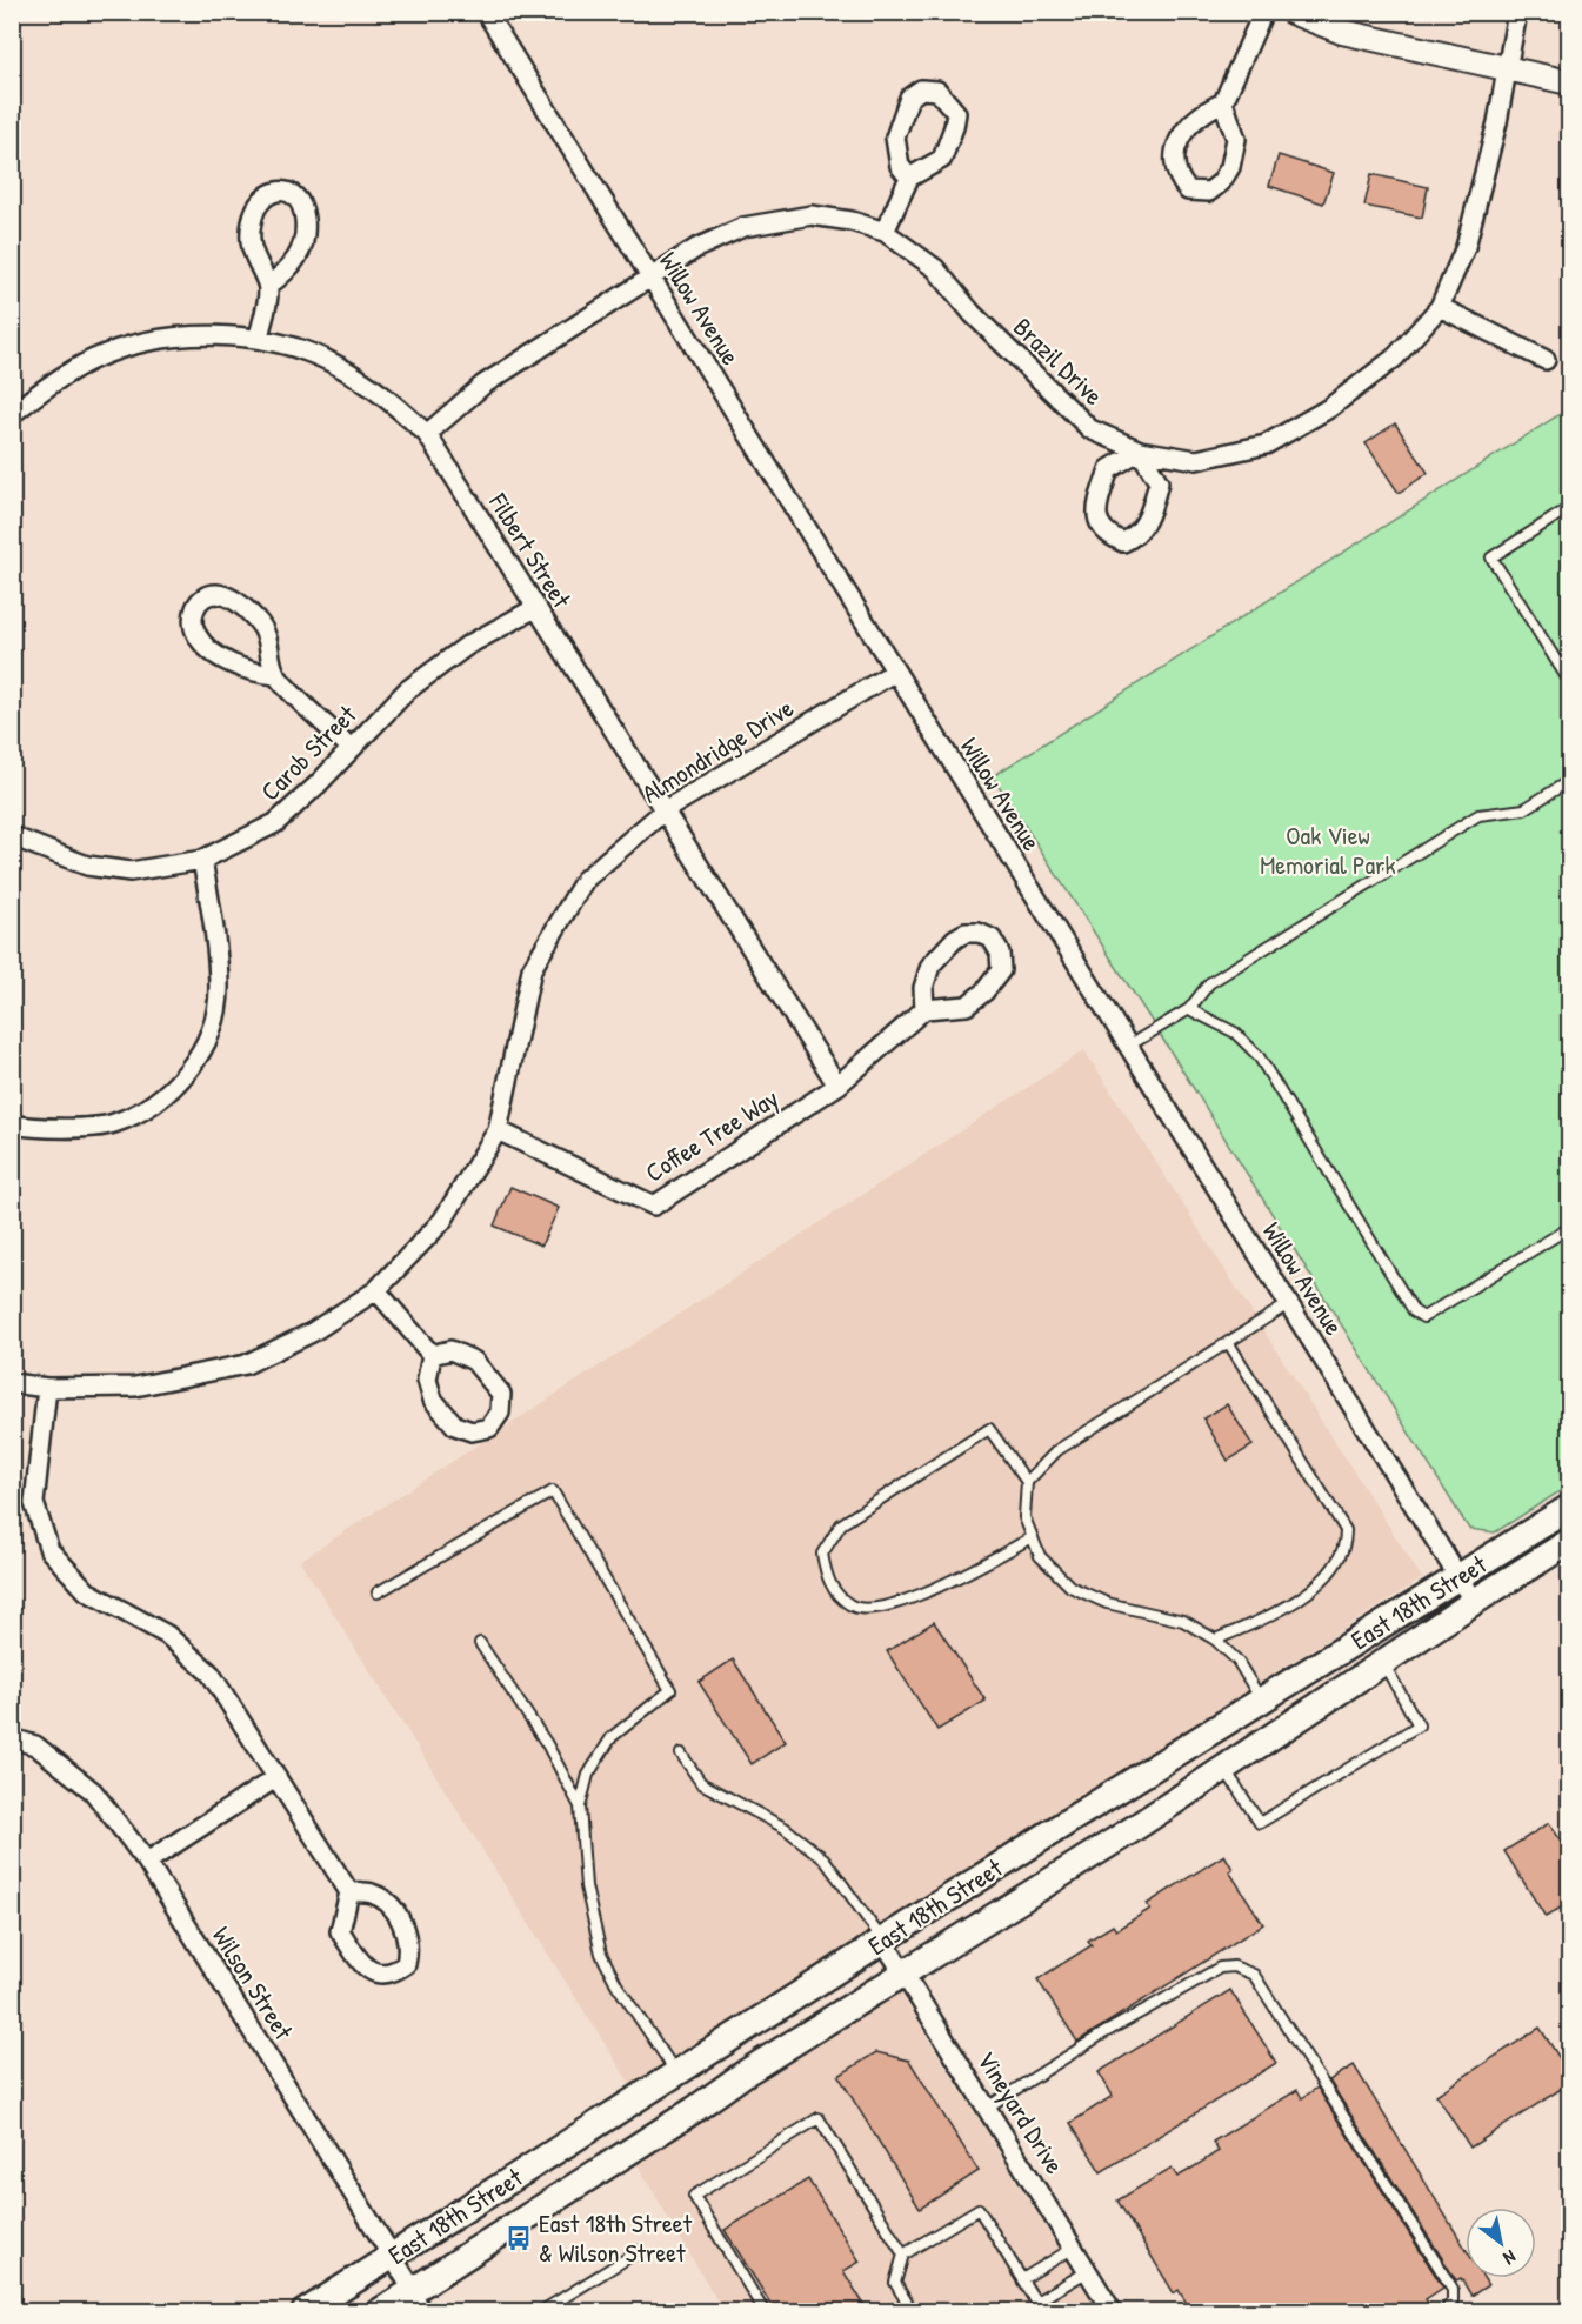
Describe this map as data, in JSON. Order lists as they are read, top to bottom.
{
  "streets": {
    "main road": ["East 18th Street"],
    "street": [
      "Willow Avenue",
      "Brazil Drive",
      "Filbert Street",
      "Almondridge Drive",
      "Carob Street",
      "Coffee Tree Way",
      "Wilson Street",
      "Vineyard Drive"
    ]
  },
  "crossings": [
    ["Willow Avenue", "Brazil Drive"],
    ["Willow Avenue", "Almondridge Drive"],
    ["Willow Avenue", "East 18th Street"],
    ["Brazil Drive", "Filbert Street"],
    ["Filbert Street", "Almondridge Drive"],
    ["Filbert Street", "Carob Street"],
    ["Filbert Street", "Coffee Tree Way"],
    ["Almondridge Drive", "Coffee Tree Way"],
    ["East 18th Street", "Wilson Street"],
    ["East 18th Street", "Vineyard Drive"]
  ],
  "parks": ["Oak View Memorial Park"],
  "places": {
    "bus stop": ["East 18th Street & Wilson Street"]
  },
  "north": "bottom right"
}
